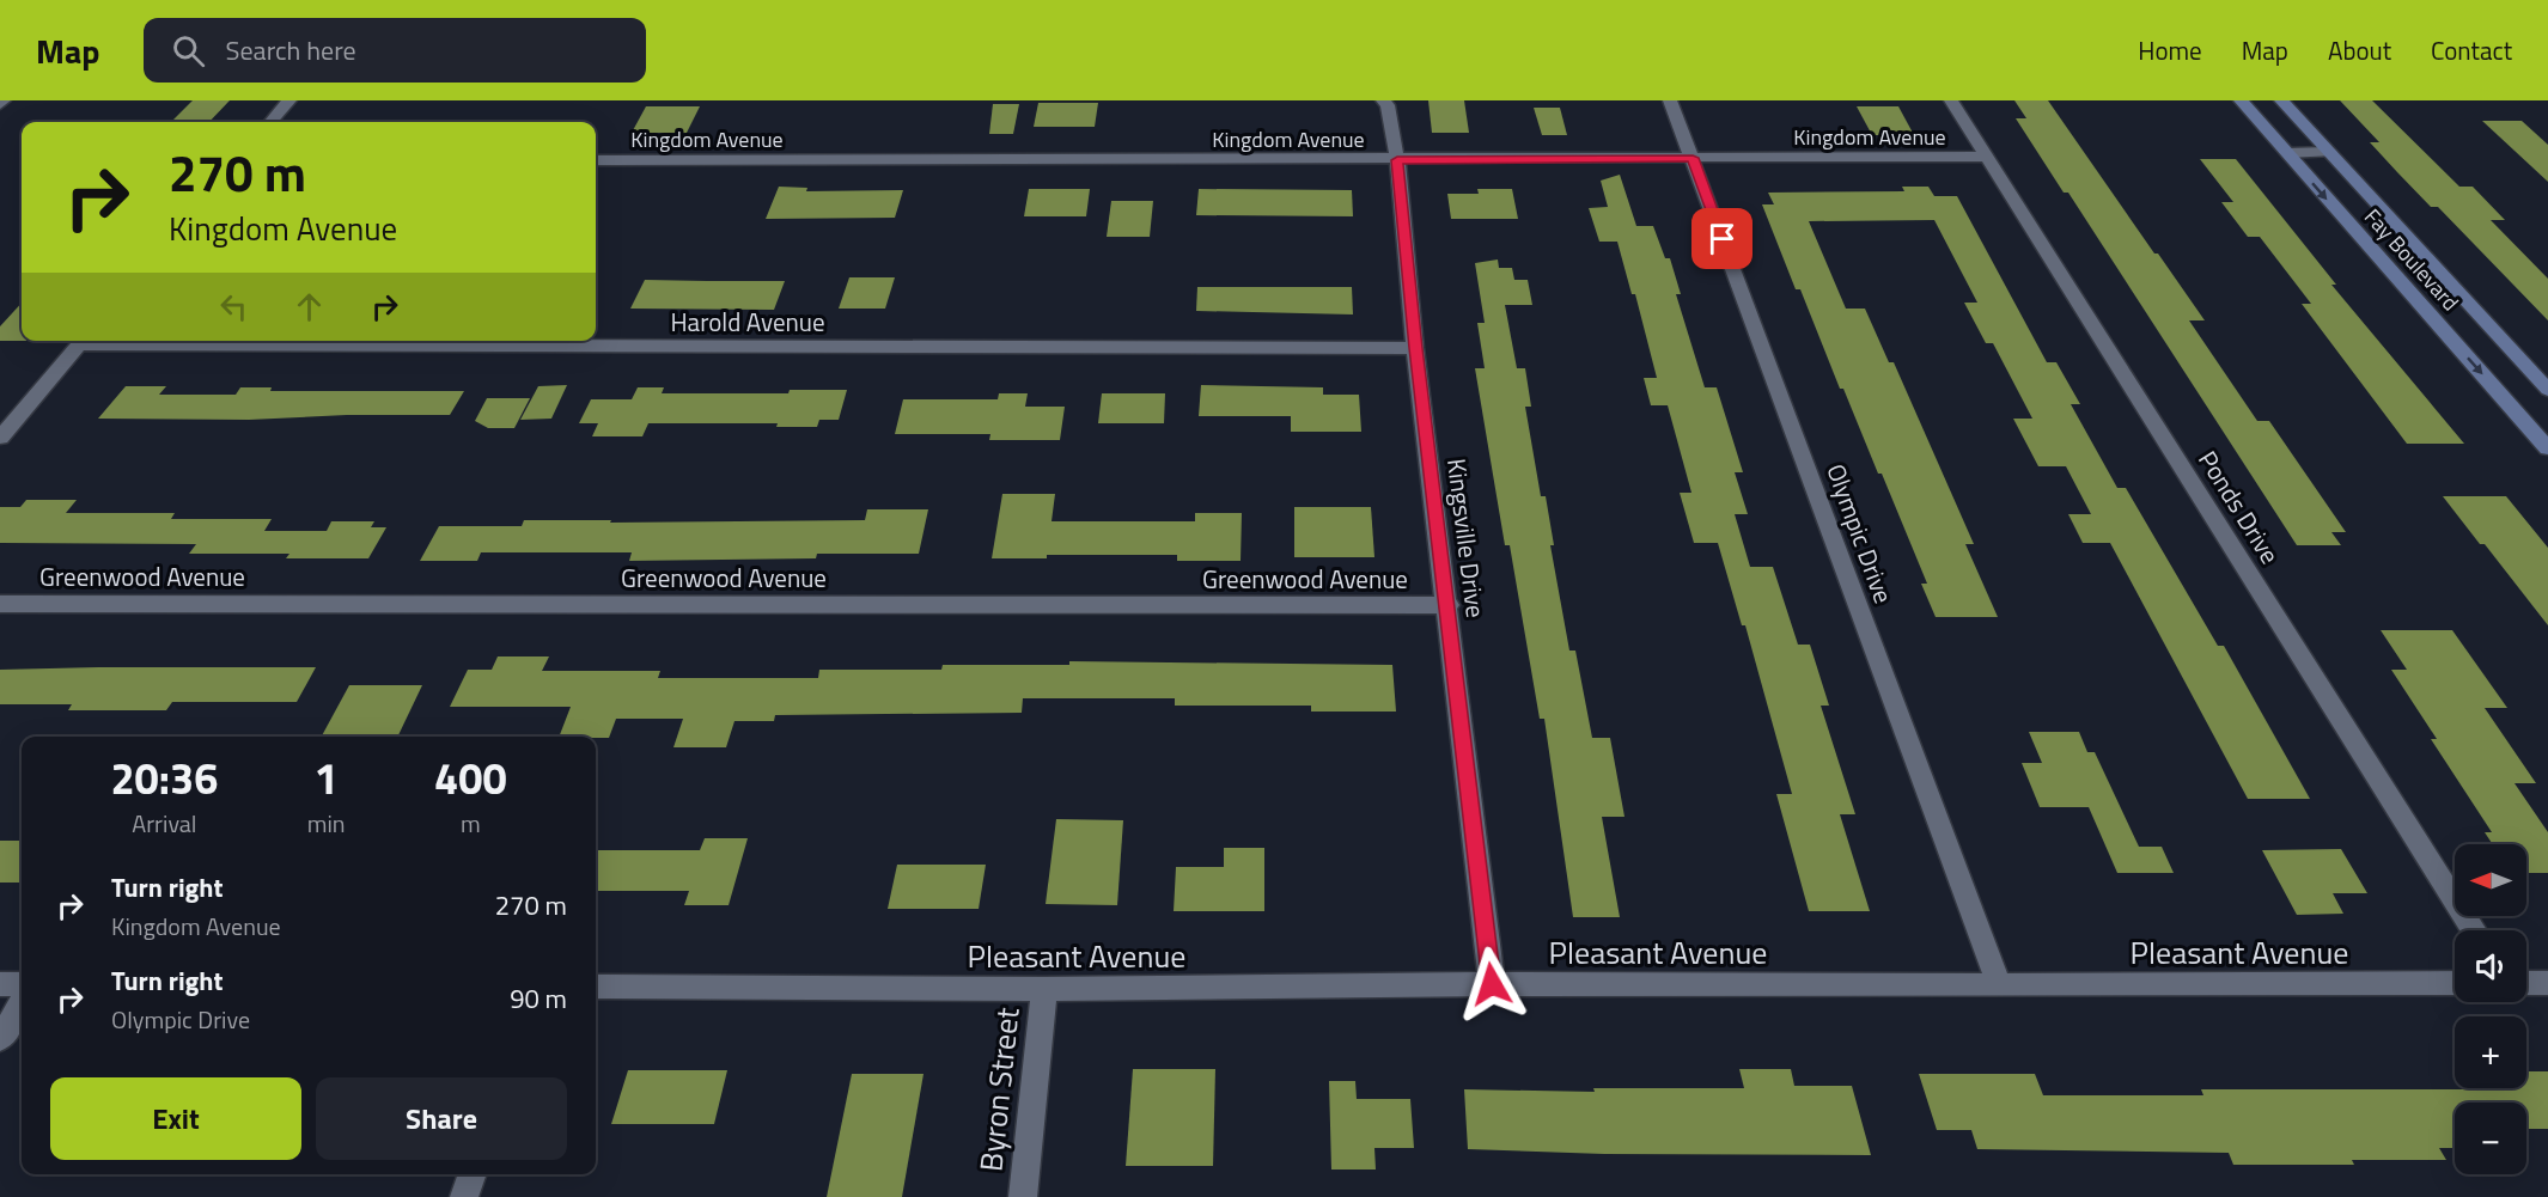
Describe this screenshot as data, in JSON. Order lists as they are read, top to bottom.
{
  "streets": {
    "main road": ["Fay Boulevard"],
    "street": [
      "Kingdom Avenue",
      "Harold Avenue",
      "Ponds Drive",
      "Olympic Drive",
      "Kingsville Drive",
      "Greenwood Avenue",
      "Pleasant Avenue",
      "Byron Street"
    ]
  },
  "crossings": [
    ["Kingdom Avenue", "Ponds Drive"],
    ["Kingdom Avenue", "Olympic Drive"],
    ["Kingdom Avenue", "Kingsville Drive"],
    ["Harold Avenue", "Kingsville Drive"],
    ["Olympic Drive", "Pleasant Avenue"],
    ["Kingsville Drive", "Greenwood Avenue"],
    ["Kingsville Drive", "Pleasant Avenue"],
    ["Pleasant Avenue", "Byron Street"]
  ],
  "north": "left",
  "page": {
    "header": "Map",
    "search": "Search here",
    "nav": [
      "Home",
      "Map",
      "About",
      "Contact"
    ],
    "turn": ["270 m", "Kingdom Avenue"],
    "eta": [
      "20:36",
      "Arrival",
      "1",
      "min",
      "400",
      "m"
    ],
    "map_buttons": ["+", "−"],
    "list": [
      {
        "name": "Turn right",
        "note": "Kingdom Avenue",
        "value": "270 m"
      },
      {
        "name": "Turn right",
        "note": "Olympic Drive",
        "value": "90 m"
      }
    ],
    "buttons": ["Exit", "Share"]
  }
}
